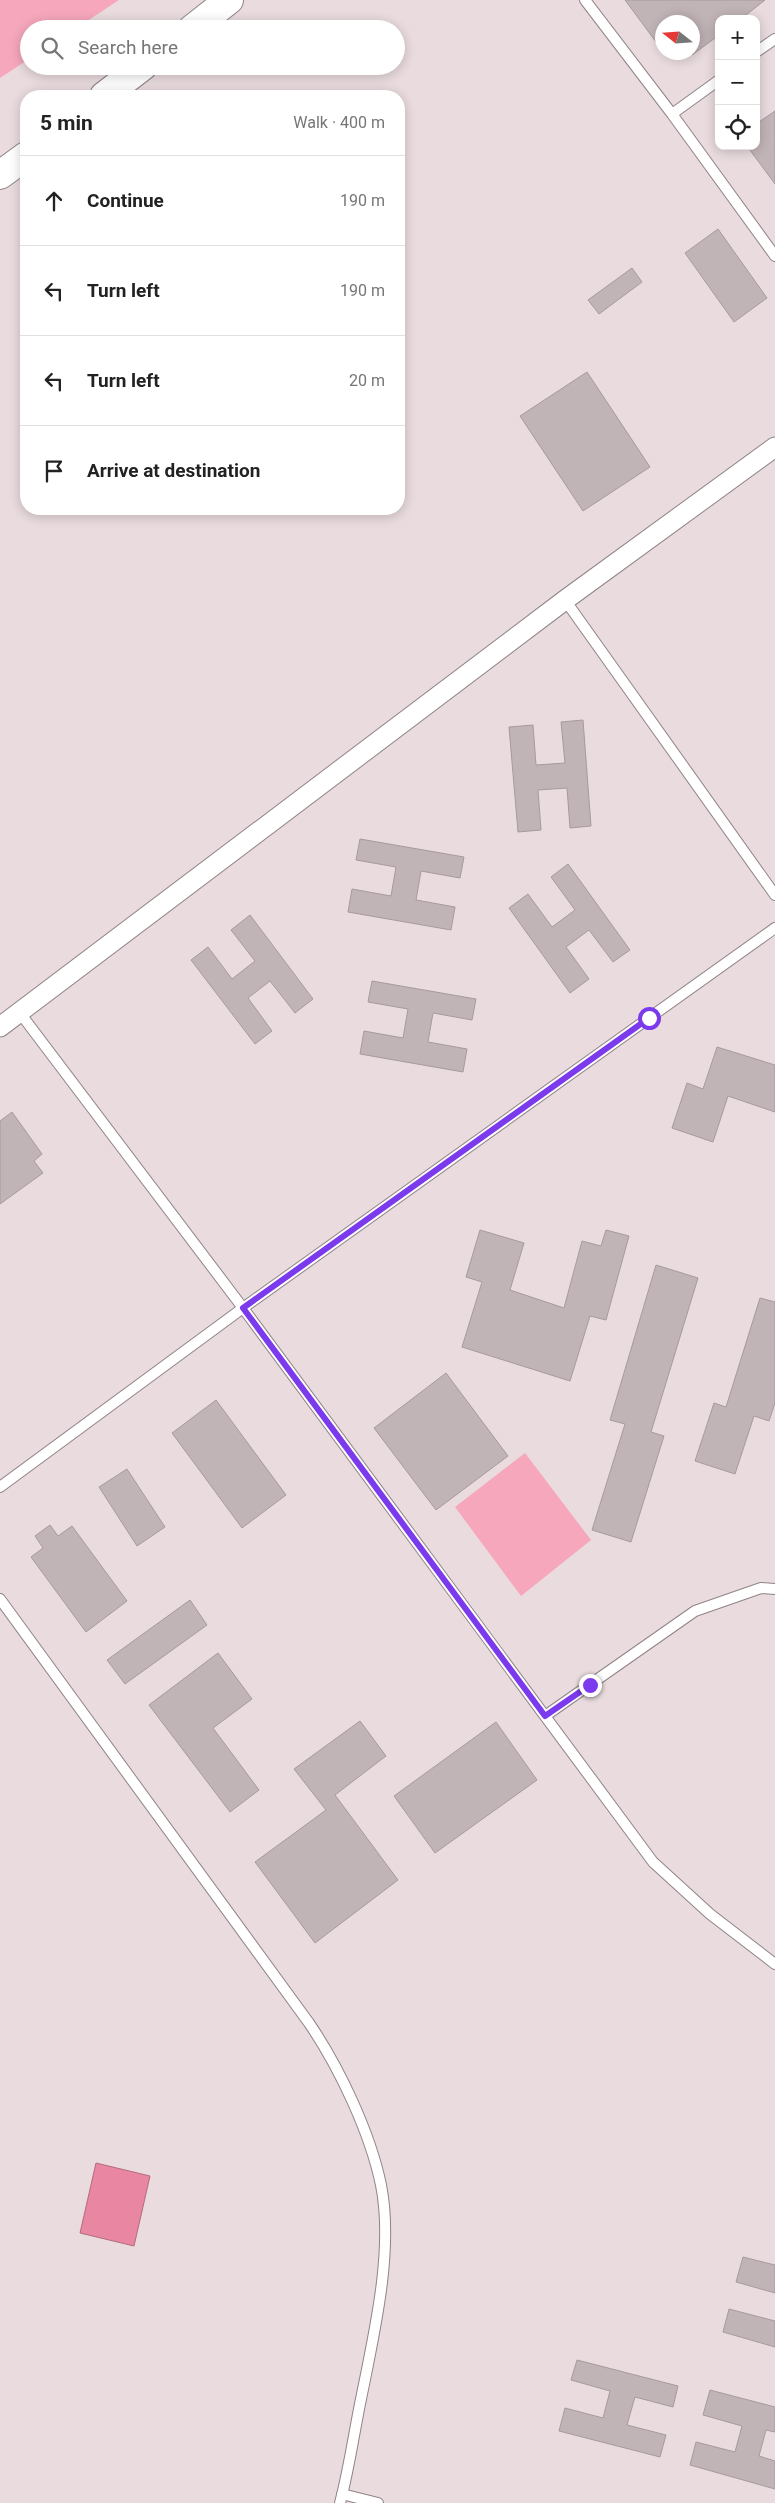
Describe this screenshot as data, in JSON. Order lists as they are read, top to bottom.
{
  "north": "left",
  "page": {
    "map_buttons": ["+", "−"],
    "search": "Search here",
    "heading": ["5 min", "Walk · 400 m"],
    "list": [
      ["Continue", "190 m"],
      ["Turn left", "190 m"],
      ["Turn left", "20 m"],
      "Arrive at destination"
    ]
  }
}
